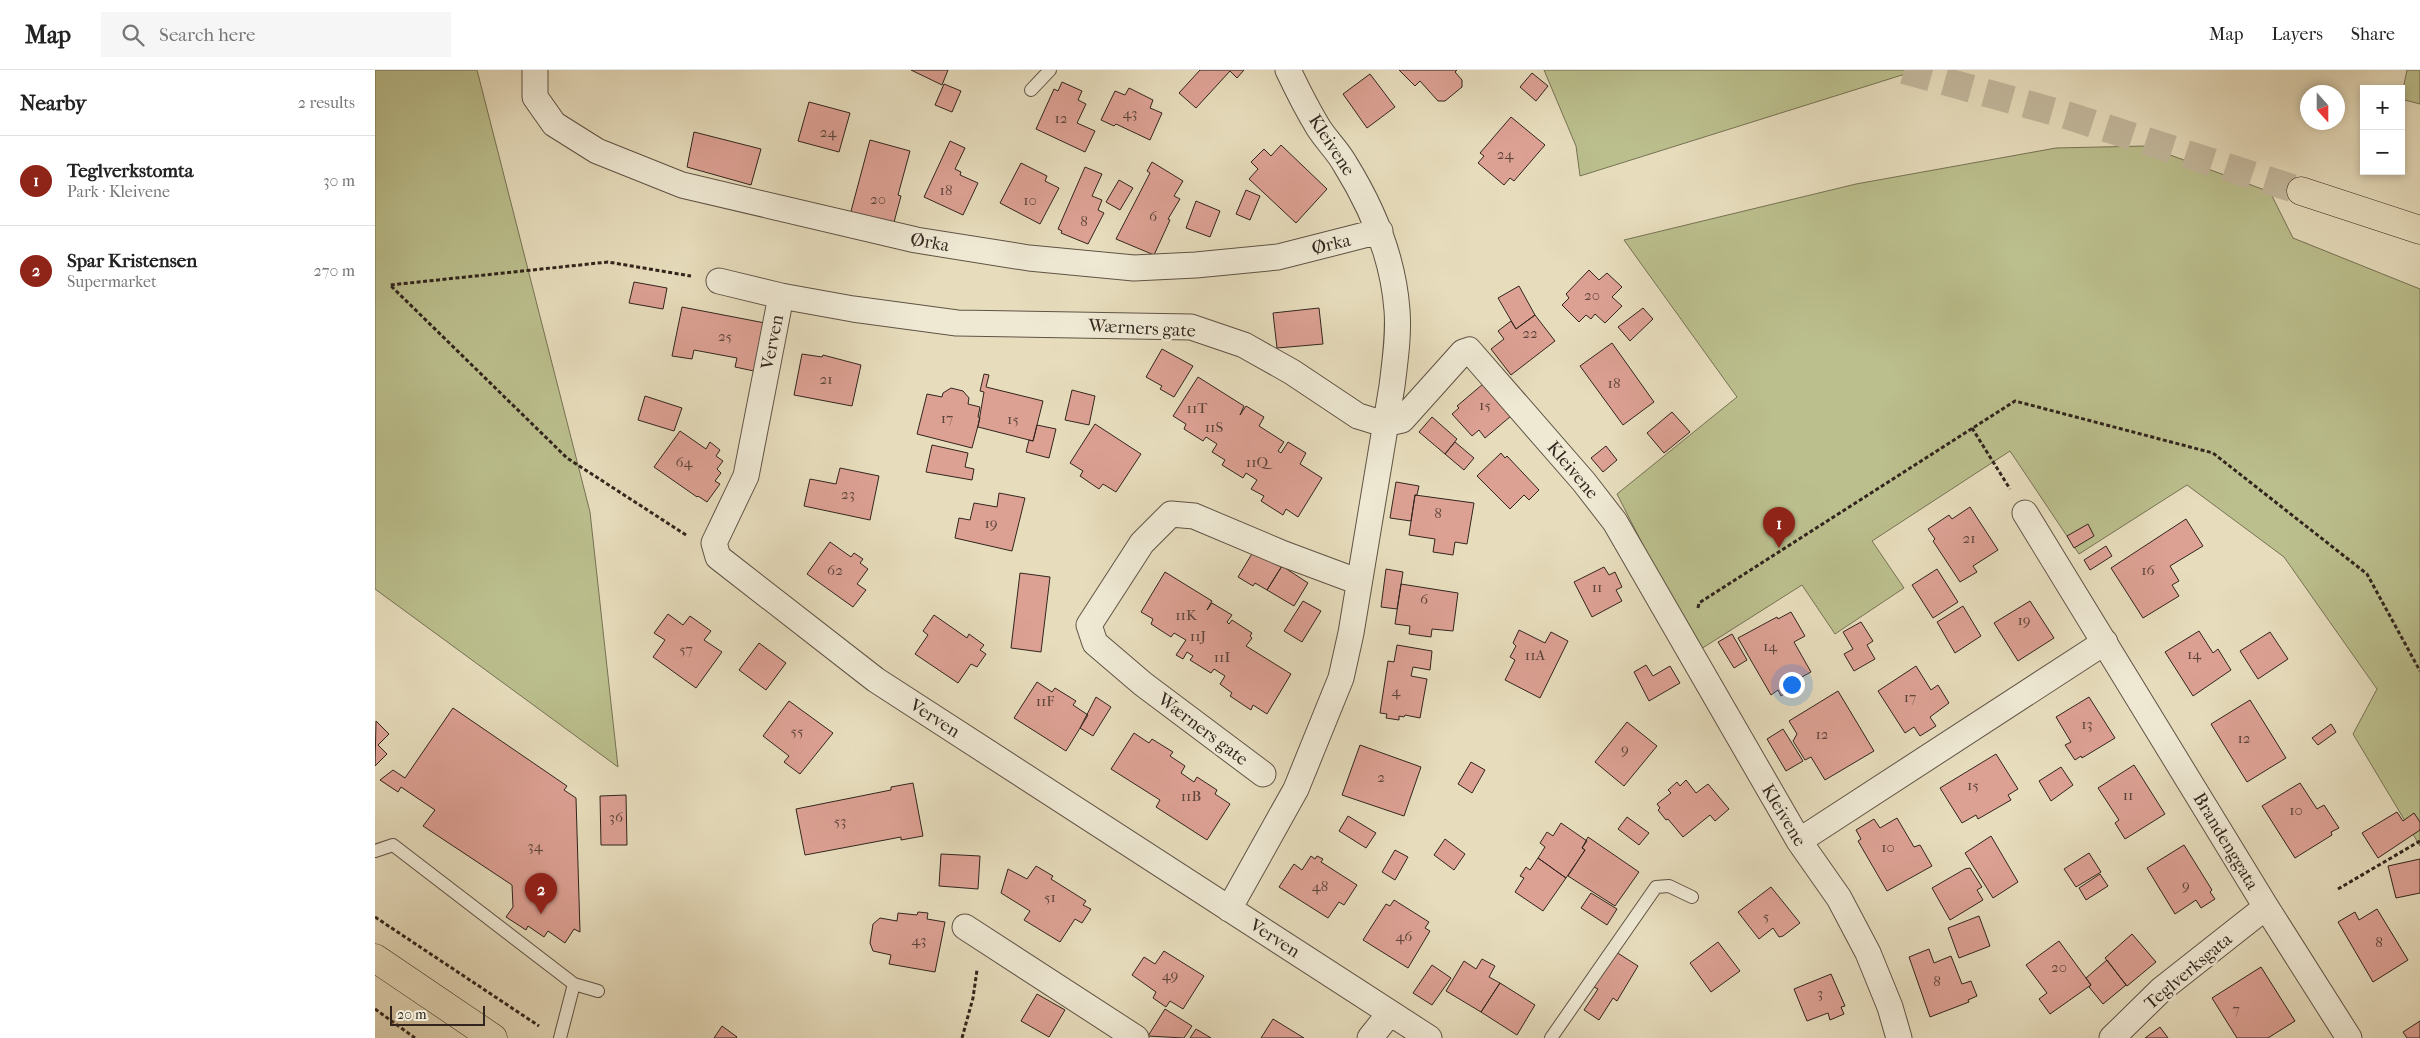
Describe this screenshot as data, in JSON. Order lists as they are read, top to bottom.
{
  "streets": {
    "street": [
      "Kleivene",
      "Ørka",
      "Wærners gate",
      "Verven",
      "Brandenggata",
      "Teglverksgata"
    ]
  },
  "crossings": [
    ["Kleivene", "Ørka"],
    ["Kleivene", "Wærners gate"],
    ["Wærners gate", "Verven"],
    ["Brandenggata", "Teglverksgata"]
  ],
  "house_numbers": [
    "43",
    "12",
    "24",
    "24",
    "18",
    "20",
    "10",
    "6",
    "8",
    "20",
    "22",
    "25",
    "21",
    "18",
    "15",
    "11T",
    "17",
    "15",
    "11S",
    "64",
    "11Q",
    "23",
    "8",
    "19",
    "21",
    "62",
    "16",
    "11",
    "6",
    "11K",
    "19",
    "11J",
    "14",
    "57",
    "14",
    "11A",
    "11I",
    "4",
    "17",
    "11F",
    "13",
    "55",
    "12",
    "12",
    "9",
    "2",
    "15",
    "11",
    "11B",
    "10",
    "36",
    "53",
    "34",
    "10",
    "9",
    "48",
    "51",
    "5",
    "46",
    "43",
    "8",
    "20",
    "49",
    "8",
    "3",
    "7"
  ],
  "scale_bar": "20 m",
  "north": "bottom",
  "page": {
    "header": "Map",
    "search": "Search here",
    "nav": ["Map", "Layers", "Share"],
    "heading": ["Nearby", "2 results"],
    "map_buttons": ["+", "−"],
    "list": [
      {
        "mark": "1",
        "name": "Teglverkstomta",
        "note": "Park · Kleivene",
        "value": "30 m"
      },
      {
        "mark": "2",
        "name": "Spar Kristensen",
        "note": "Supermarket",
        "value": "270 m"
      }
    ],
    "pins": ["1", "2"],
    "scale": "20 m"
  }
}
